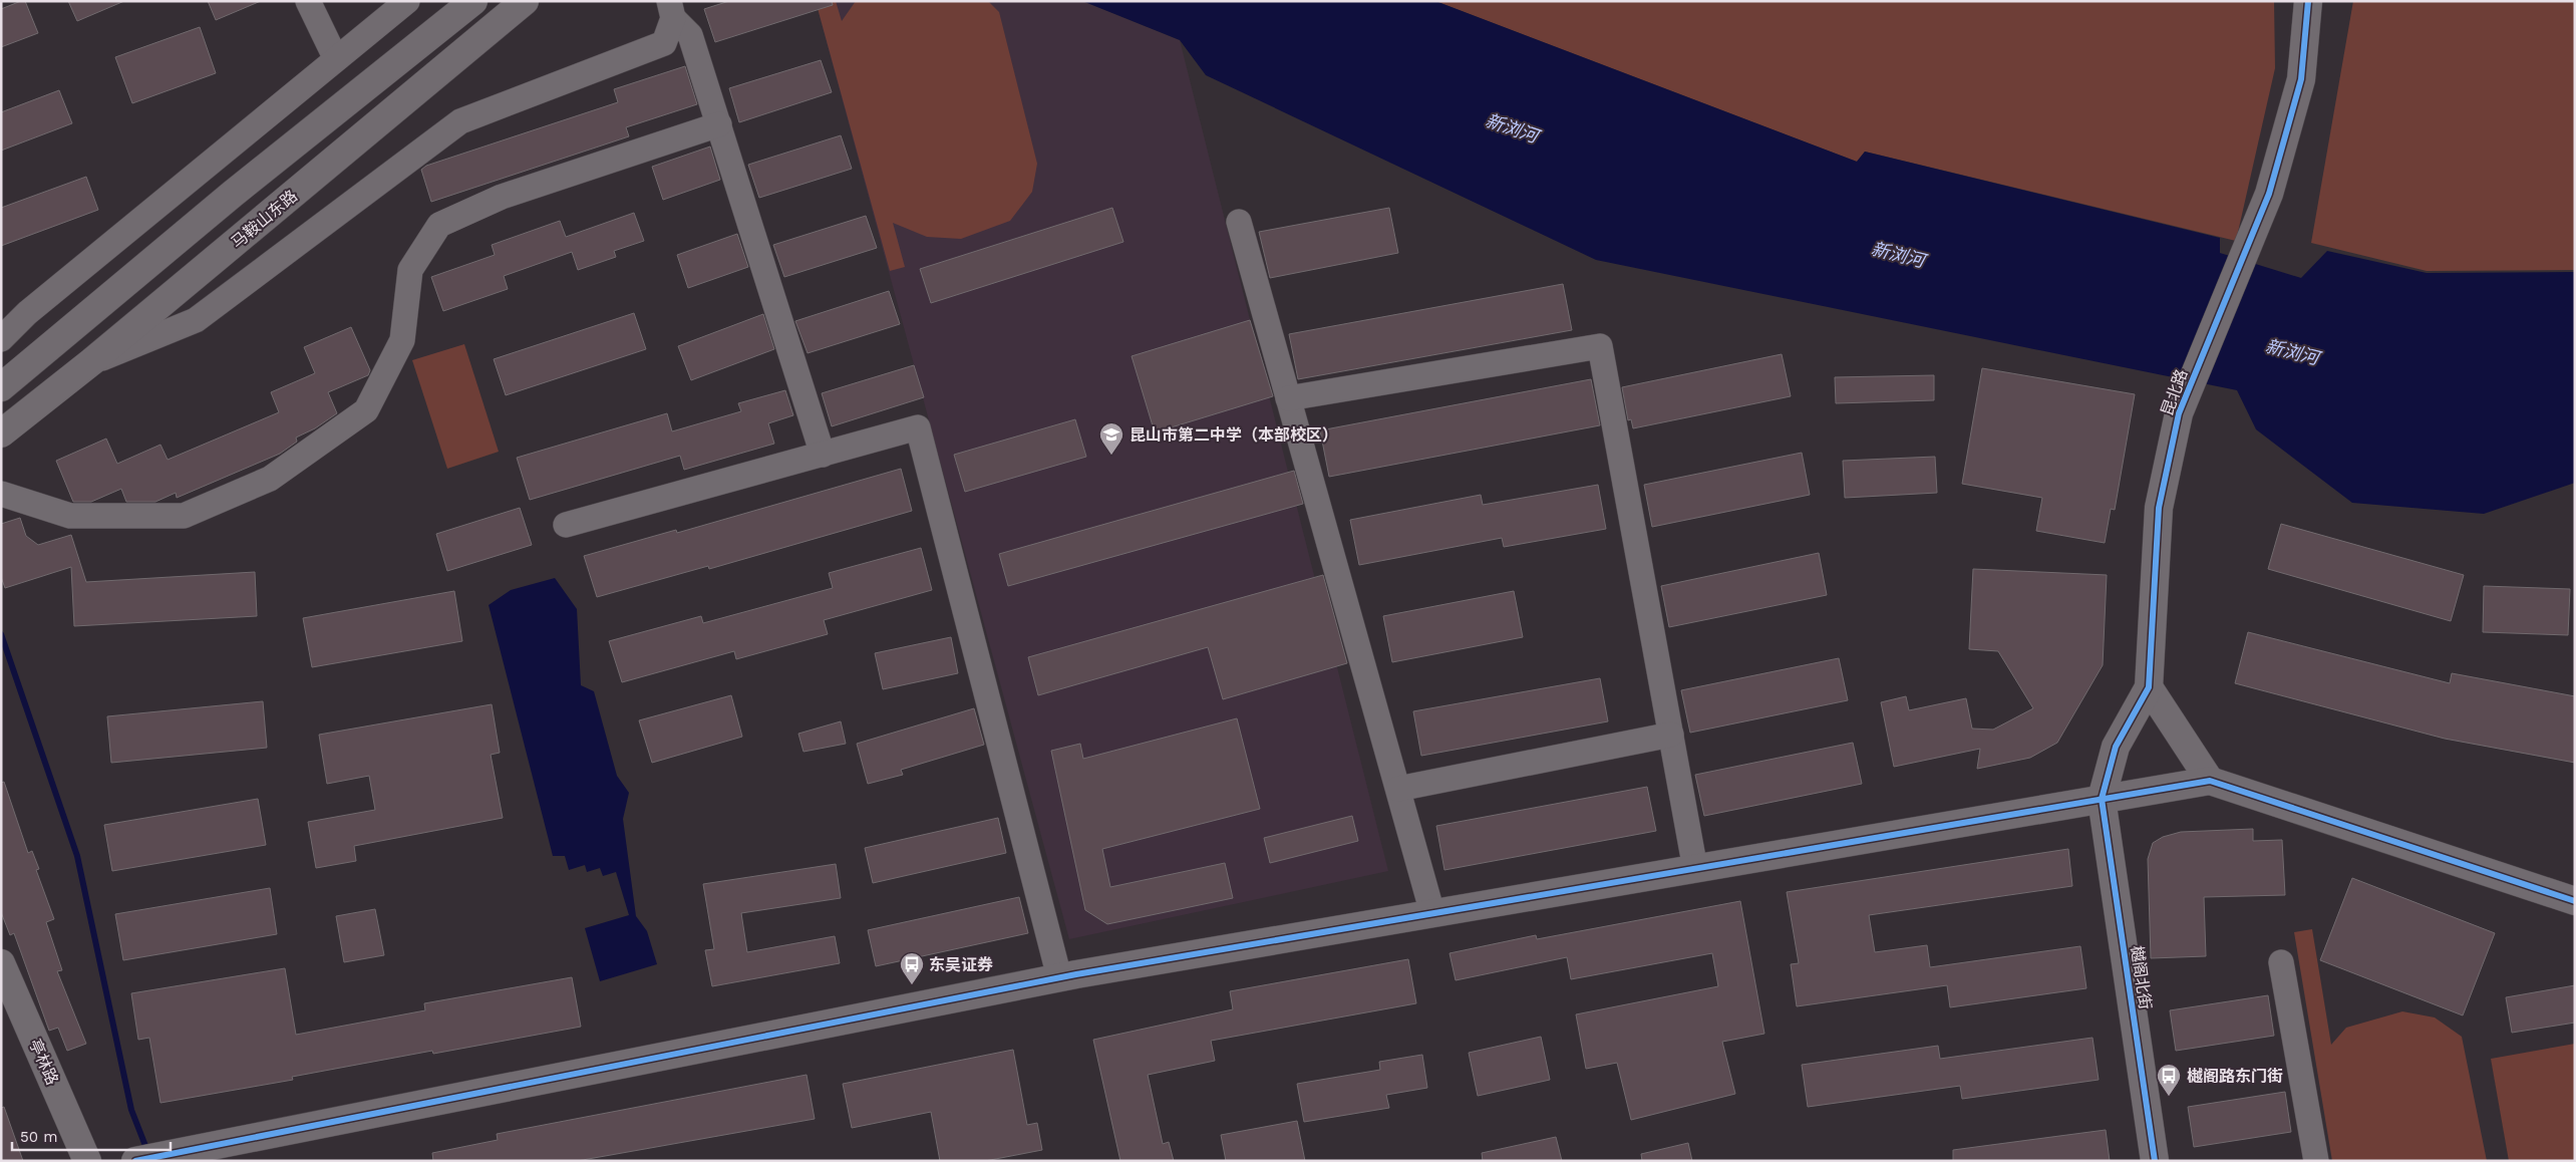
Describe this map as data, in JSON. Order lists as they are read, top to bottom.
{
  "streets": {
    "street": [
      "马鞍山东路",
      "昆北路",
      "樾阁北街",
      "亭林路"
    ]
  },
  "crossings": [
    ["昆北路", "樾阁北街"]
  ],
  "water": ["新浏河"],
  "places": {
    "school or university": ["昆山市第二中学（本部校区）"],
    "bus stop": ["东吴证券", "樾阁路东门街"]
  },
  "scale_bar": "50 m"
}
